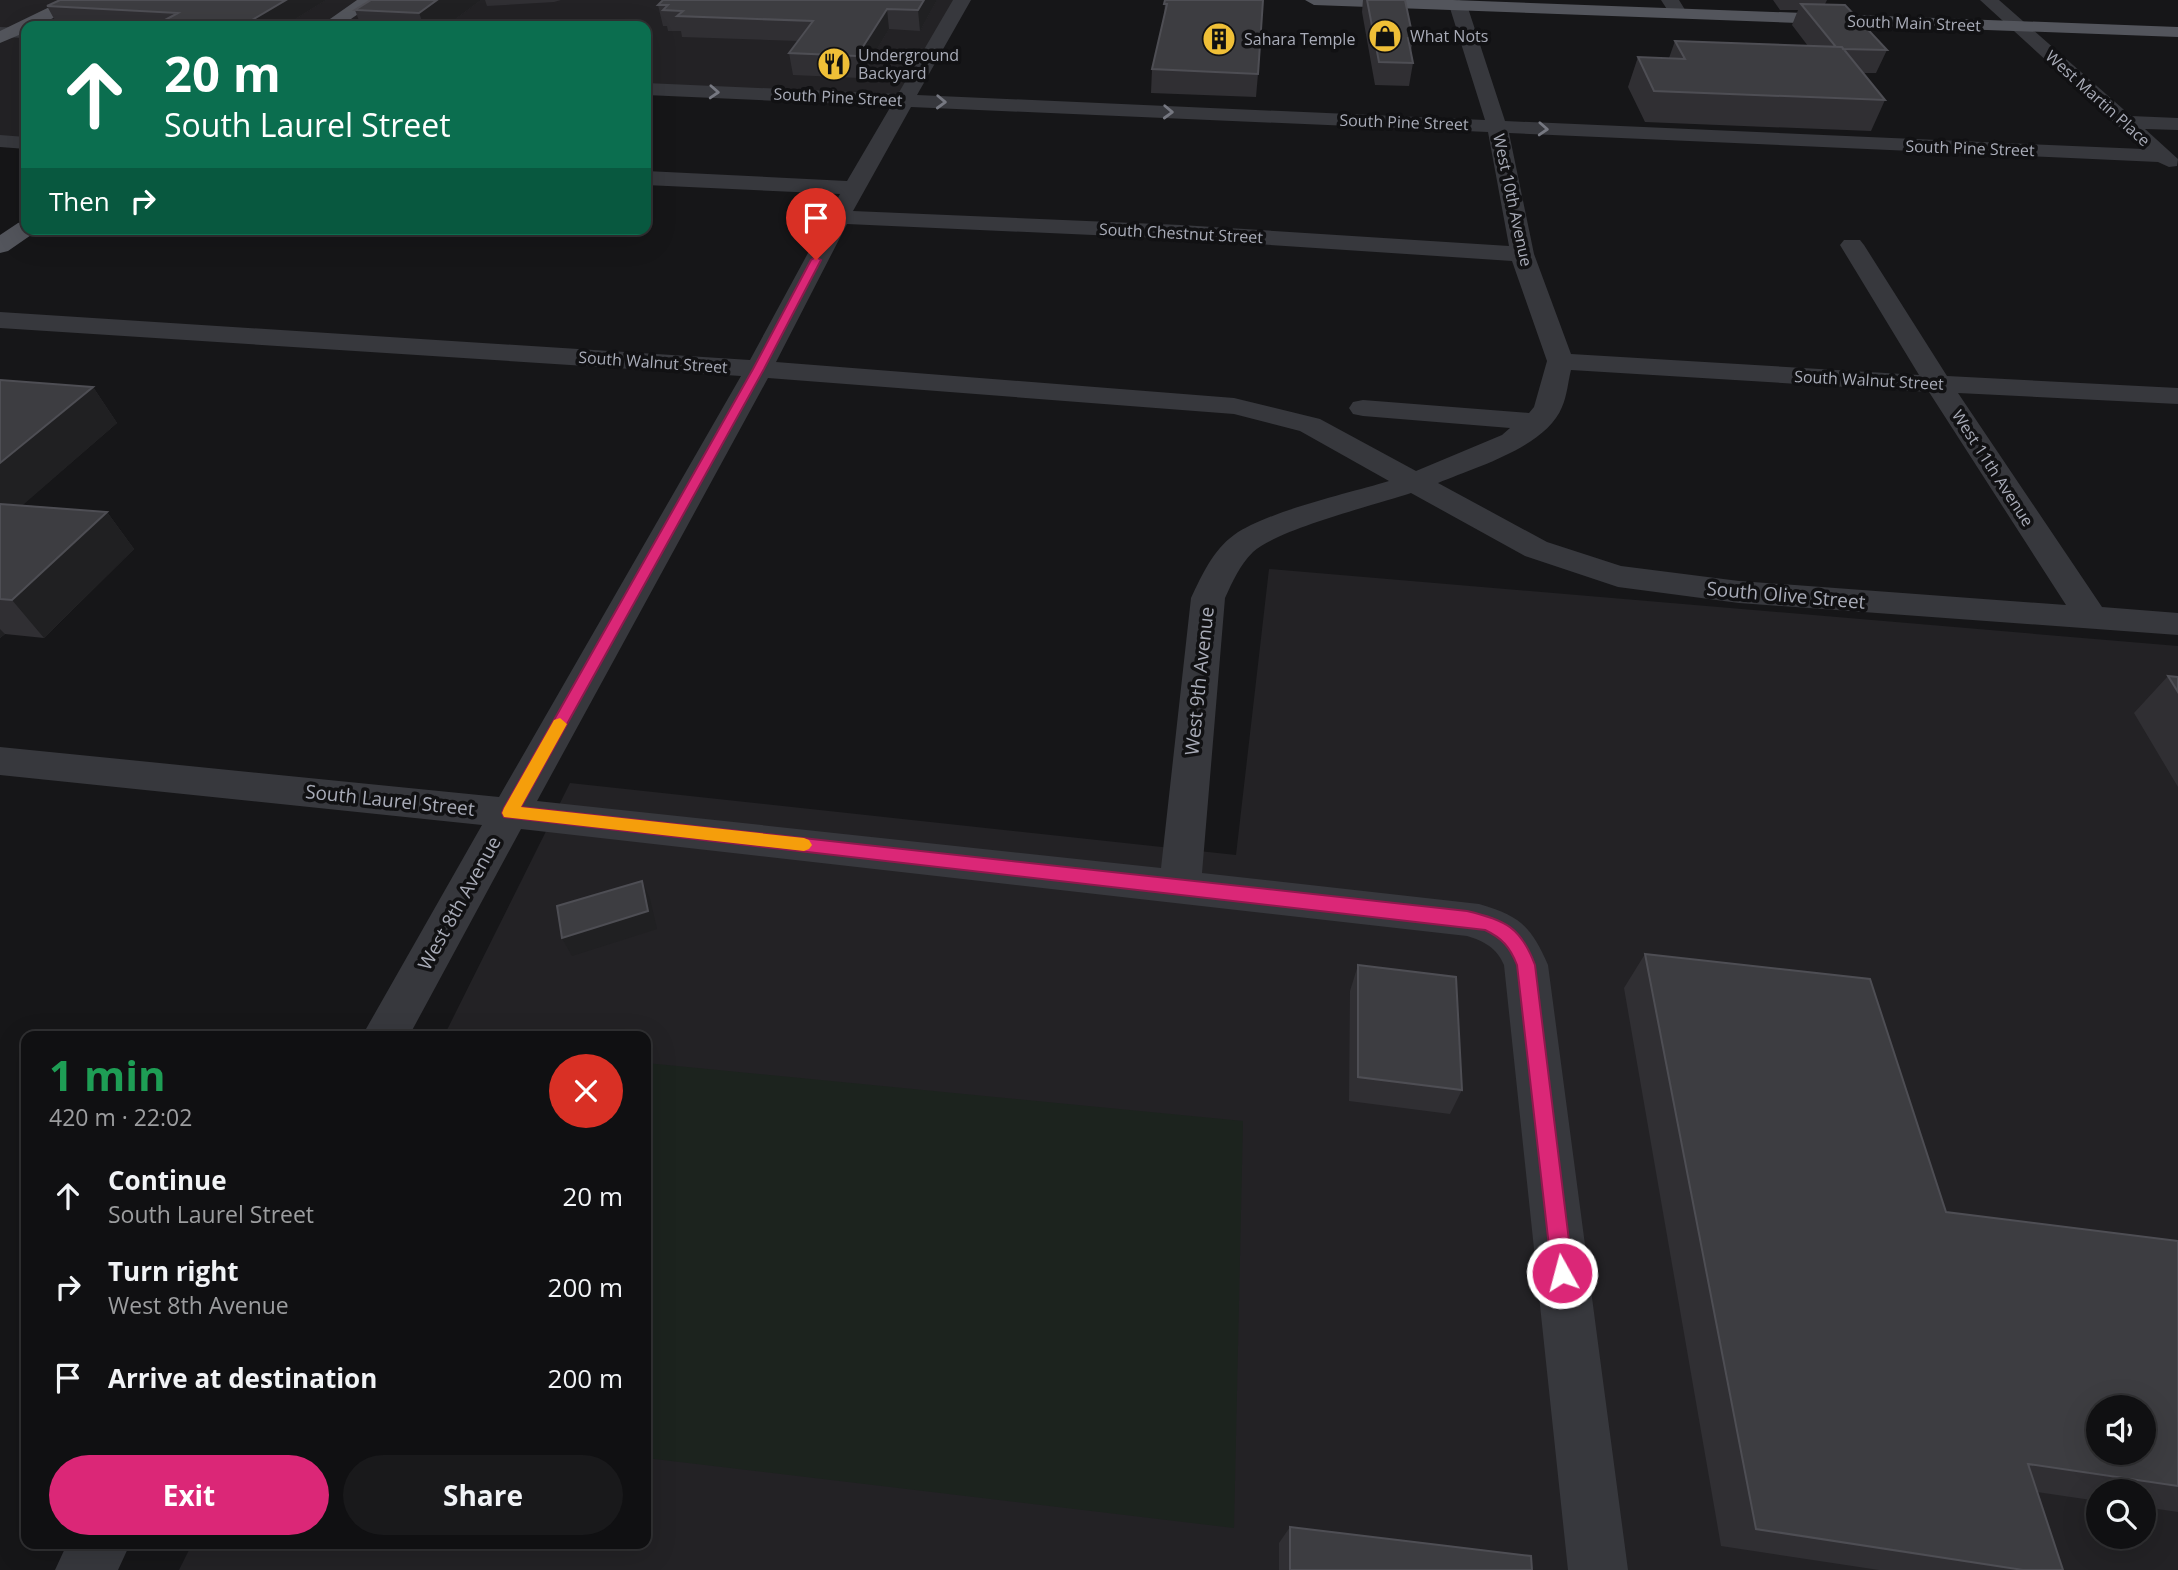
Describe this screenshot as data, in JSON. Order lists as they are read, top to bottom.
{
  "streets": {
    "main road": ["South Main Street"],
    "street": [
      "South Pine Street",
      "West Martin Place",
      "West 10th Avenue",
      "South Chestnut Street",
      "South Walnut Street",
      "West 11th Avenue",
      "South Olive Street",
      "West 9th Avenue",
      "South Laurel Street",
      "West 8th Avenue"
    ]
  },
  "crossings": [
    ["South Main Street", "West Martin Place"],
    ["South Main Street", "West 10th Avenue"],
    ["South Pine Street", "West Martin Place"],
    ["South Pine Street", "West 10th Avenue"],
    ["South Pine Street", "West 8th Avenue"],
    ["West 10th Avenue", "South Chestnut Street"],
    ["West 10th Avenue", "South Walnut Street"],
    ["South Chestnut Street", "West 8th Avenue"],
    ["South Walnut Street", "West 11th Avenue"],
    ["South Walnut Street", "South Olive Street"],
    ["South Walnut Street", "West 9th Avenue"],
    ["South Walnut Street", "West 8th Avenue"],
    ["West 11th Avenue", "South Olive Street"],
    ["South Olive Street", "West 9th Avenue"],
    ["West 9th Avenue", "South Laurel Street"],
    ["South Laurel Street", "West 8th Avenue"]
  ],
  "one_way": ["South Pine Street"],
  "places": {
    "shop": ["What Nots"],
    "building": ["Sahara Temple"],
    "restaurant": ["Underground Backyard"]
  },
  "page": {
    "turn": ["20 m", "South Laurel Street"],
    "then": "Then",
    "heading": ["1 min", "420 m · 22:02"],
    "list": [
      {
        "name": "Continue",
        "note": "South Laurel Street",
        "value": "20 m"
      },
      {
        "name": "Turn right",
        "note": "West 8th Avenue",
        "value": "200 m"
      },
      {
        "name": "Arrive at destination",
        "value": "200 m"
      }
    ],
    "buttons": ["Exit", "Share"]
  }
}
